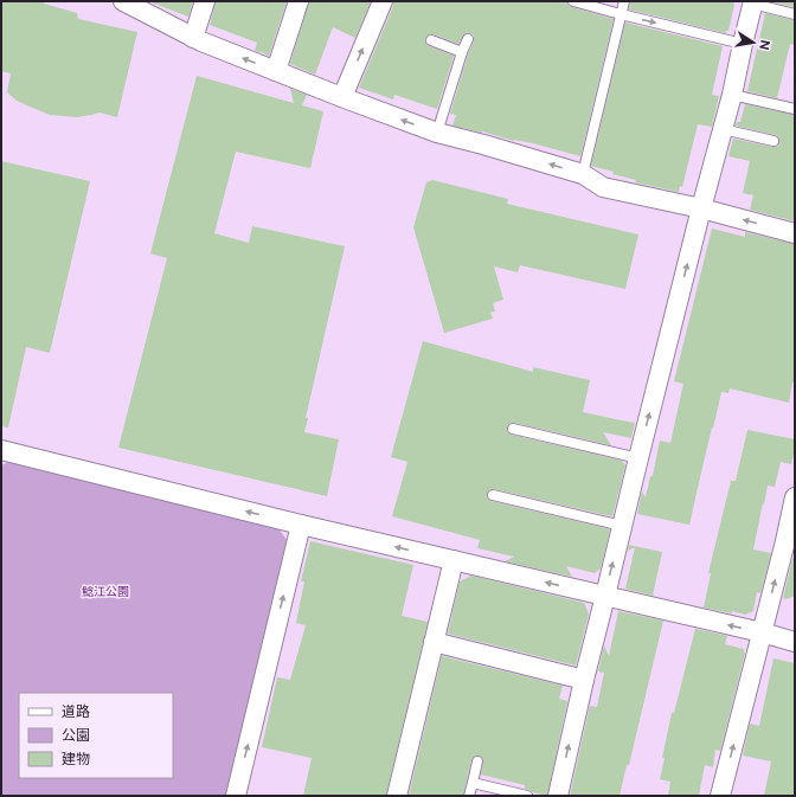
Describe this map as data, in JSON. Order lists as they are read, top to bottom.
{
  "parks": ["鯰江公園"],
  "legend": ["道路", "公園", "建物"],
  "north": "right"
}
